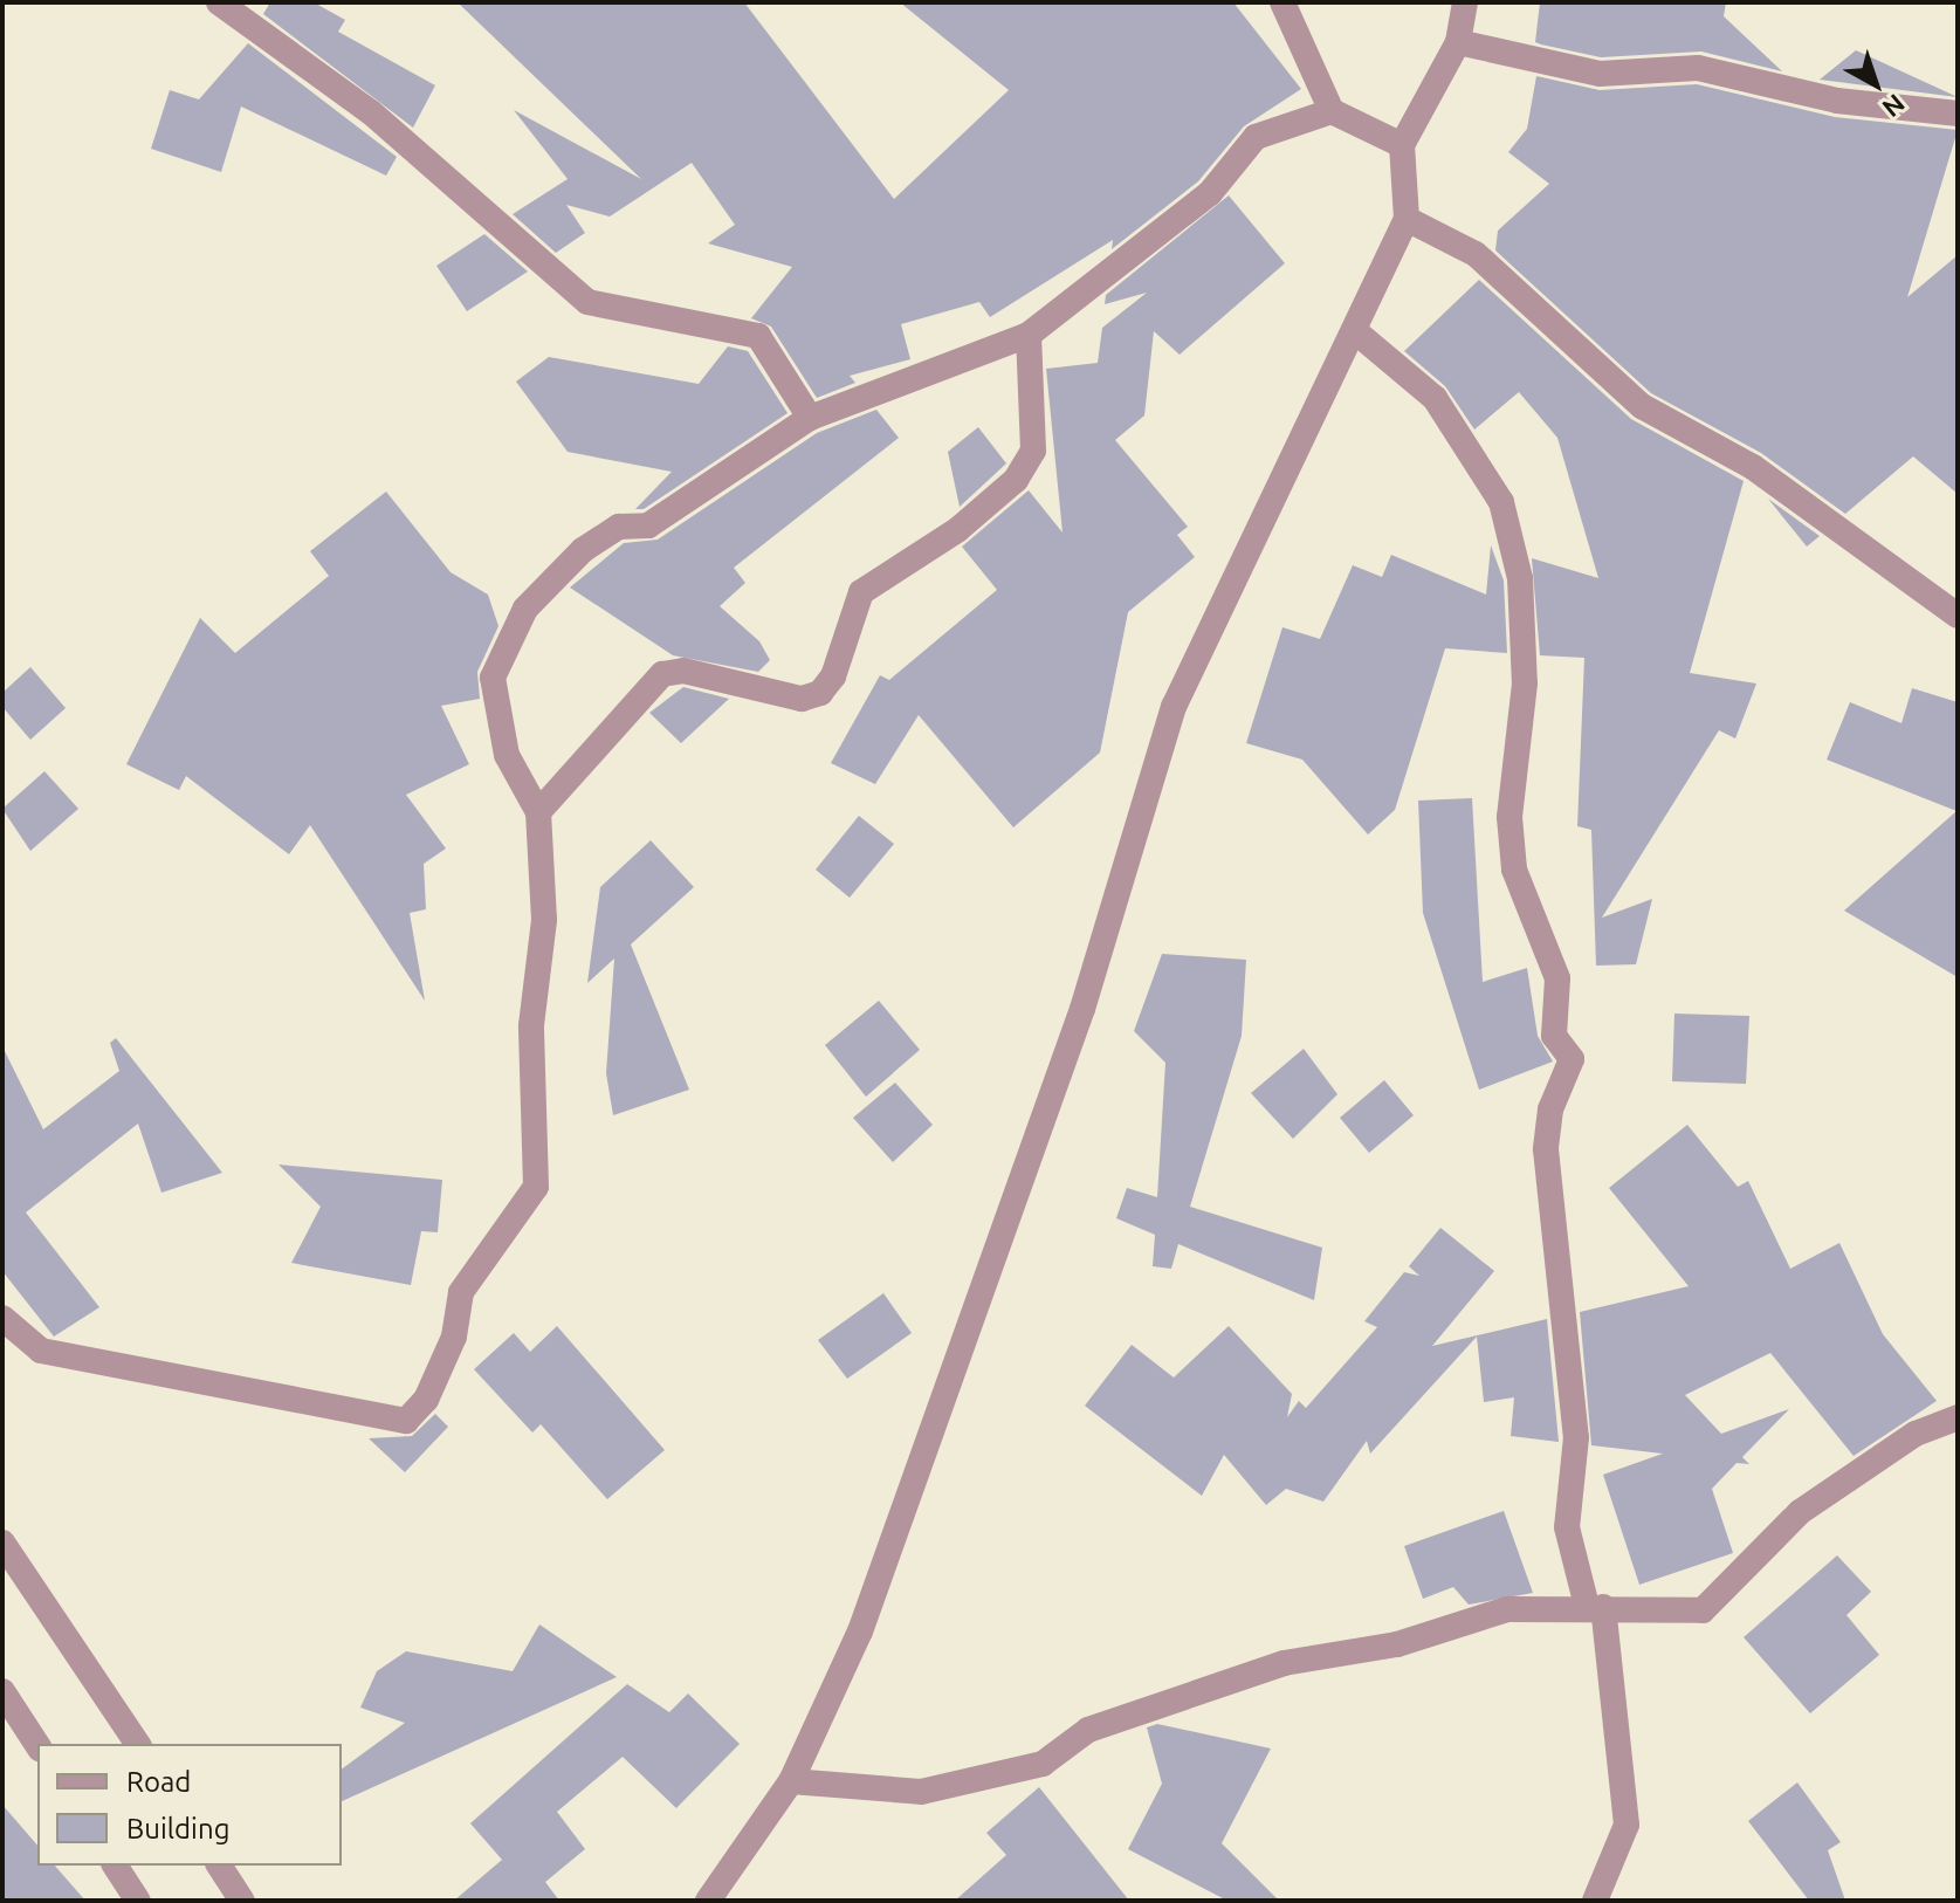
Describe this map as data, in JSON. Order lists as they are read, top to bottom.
{
  "legend": ["Road", "Building"],
  "north": "bottom right"
}
